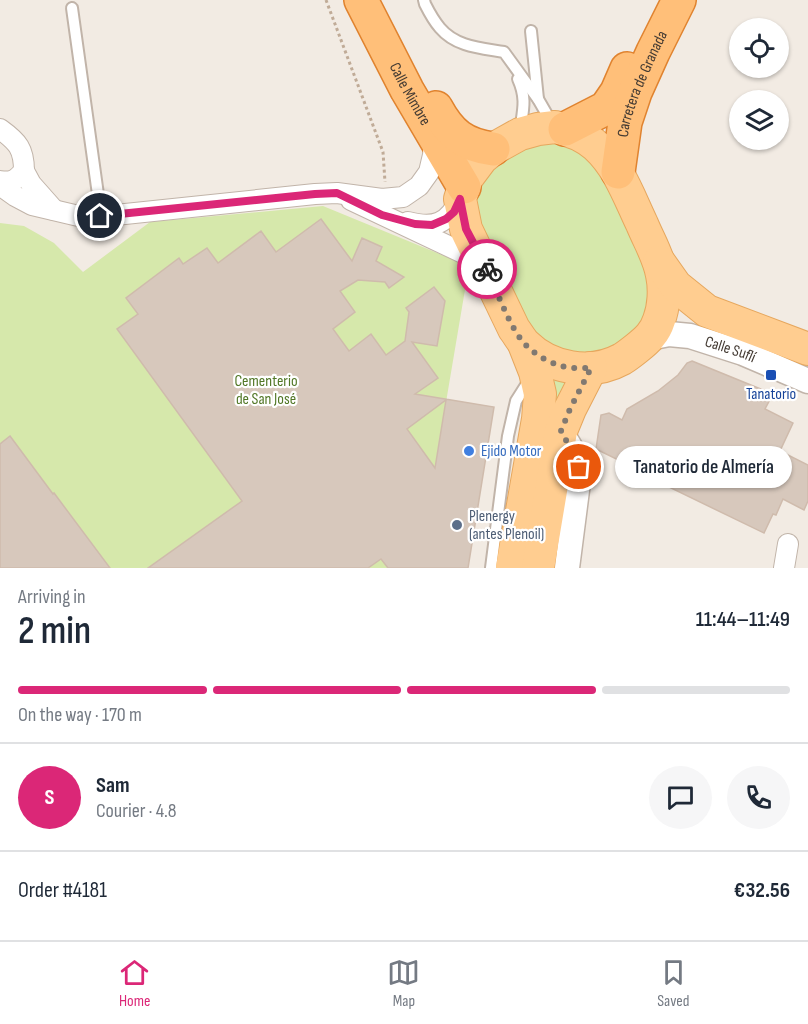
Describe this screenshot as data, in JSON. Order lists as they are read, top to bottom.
{
  "streets": {
    "highway": ["Carretera de Granada", "Calle Mimbre"],
    "main road": ["Calle Suflí"]
  },
  "parks": ["Cementerio de San José"],
  "places": {
    "transit": ["Tanatorio"],
    "other": ["Ejido Motor", "Tanatorio de Almería", "Plenergy (antes Plenoil)"]
  },
  "page": {
    "bubble": "Tanatorio de Almería",
    "heading": ["2 min", "Arriving in", "11:44–11:49"],
    "panel": [
      "Sam",
      "Courier · 4.8",
      "Order #4181",
      "€32.56"
    ],
    "bar": "On the way · 170 m",
    "round": "S",
    "tabs": ["Home", "Map", "Saved"]
  }
}
